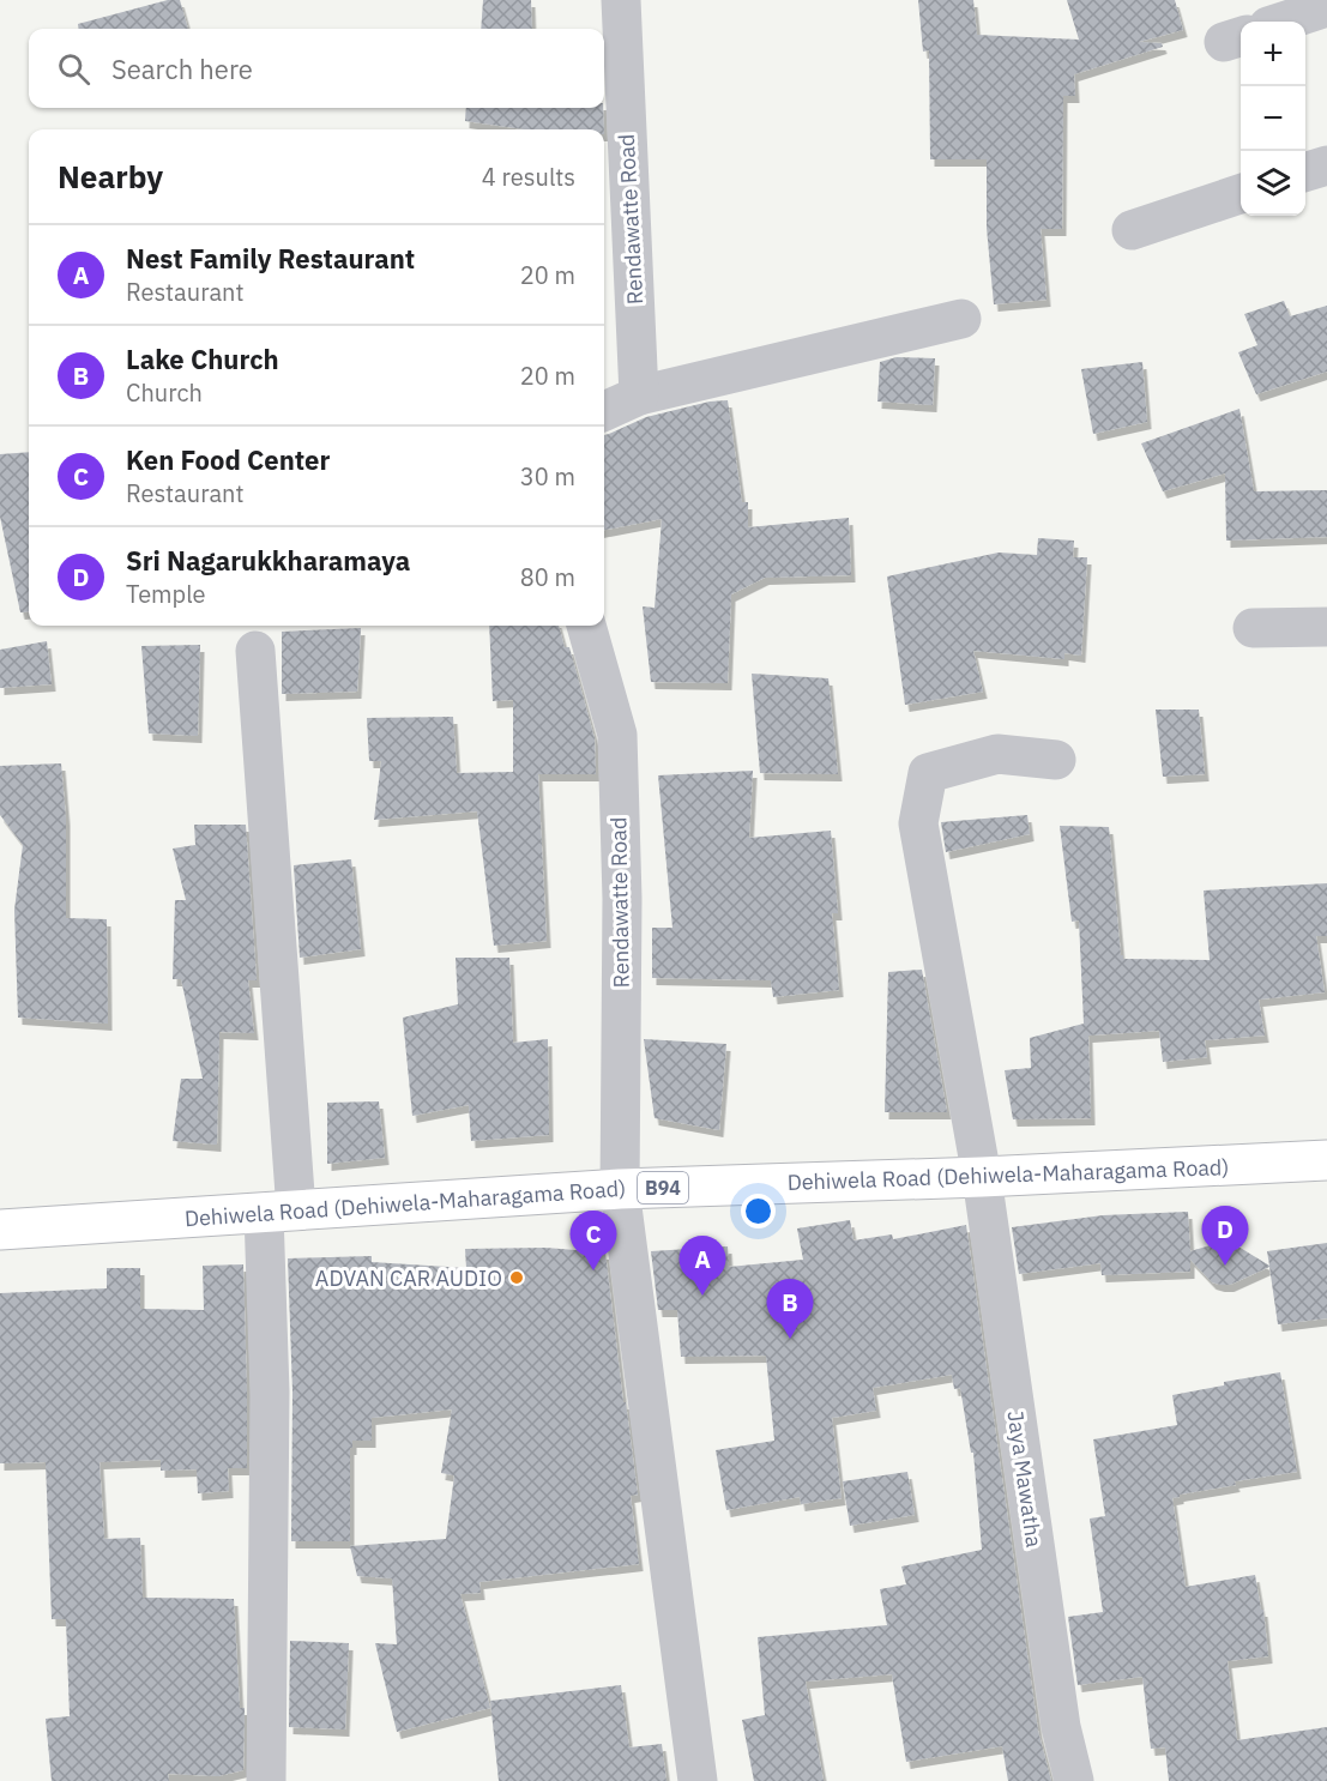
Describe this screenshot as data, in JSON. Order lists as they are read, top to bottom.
{
  "streets": {
    "main road": ["Dehiwela Road (Dehiwela-Maharagama Road)", "B94"],
    "street": ["Rendawatte Road", "Jaya Mawatha"]
  },
  "crossings": [
    ["Rendawatte Road", "Dehiwela Road (Dehiwela-Maharagama Road)"],
    ["Dehiwela Road (Dehiwela-Maharagama Road)", "Jaya Mawatha"]
  ],
  "places": ["ADVAN CAR AUDIO"],
  "page": {
    "map_buttons": ["+", "−"],
    "search": "Search here",
    "heading": ["Nearby", "4 results"],
    "list": [
      {
        "mark": "A",
        "name": "Nest Family Restaurant",
        "note": "Restaurant",
        "value": "20 m"
      },
      {
        "mark": "B",
        "name": "Lake Church",
        "note": "Church",
        "value": "20 m"
      },
      {
        "mark": "C",
        "name": "Ken Food Center",
        "note": "Restaurant",
        "value": "30 m"
      },
      {
        "mark": "D",
        "name": "Sri Nagarukkharamaya",
        "note": "Temple",
        "value": "80 m"
      }
    ],
    "pins": [
      "D",
      "C",
      "A",
      "B"
    ]
  }
}
